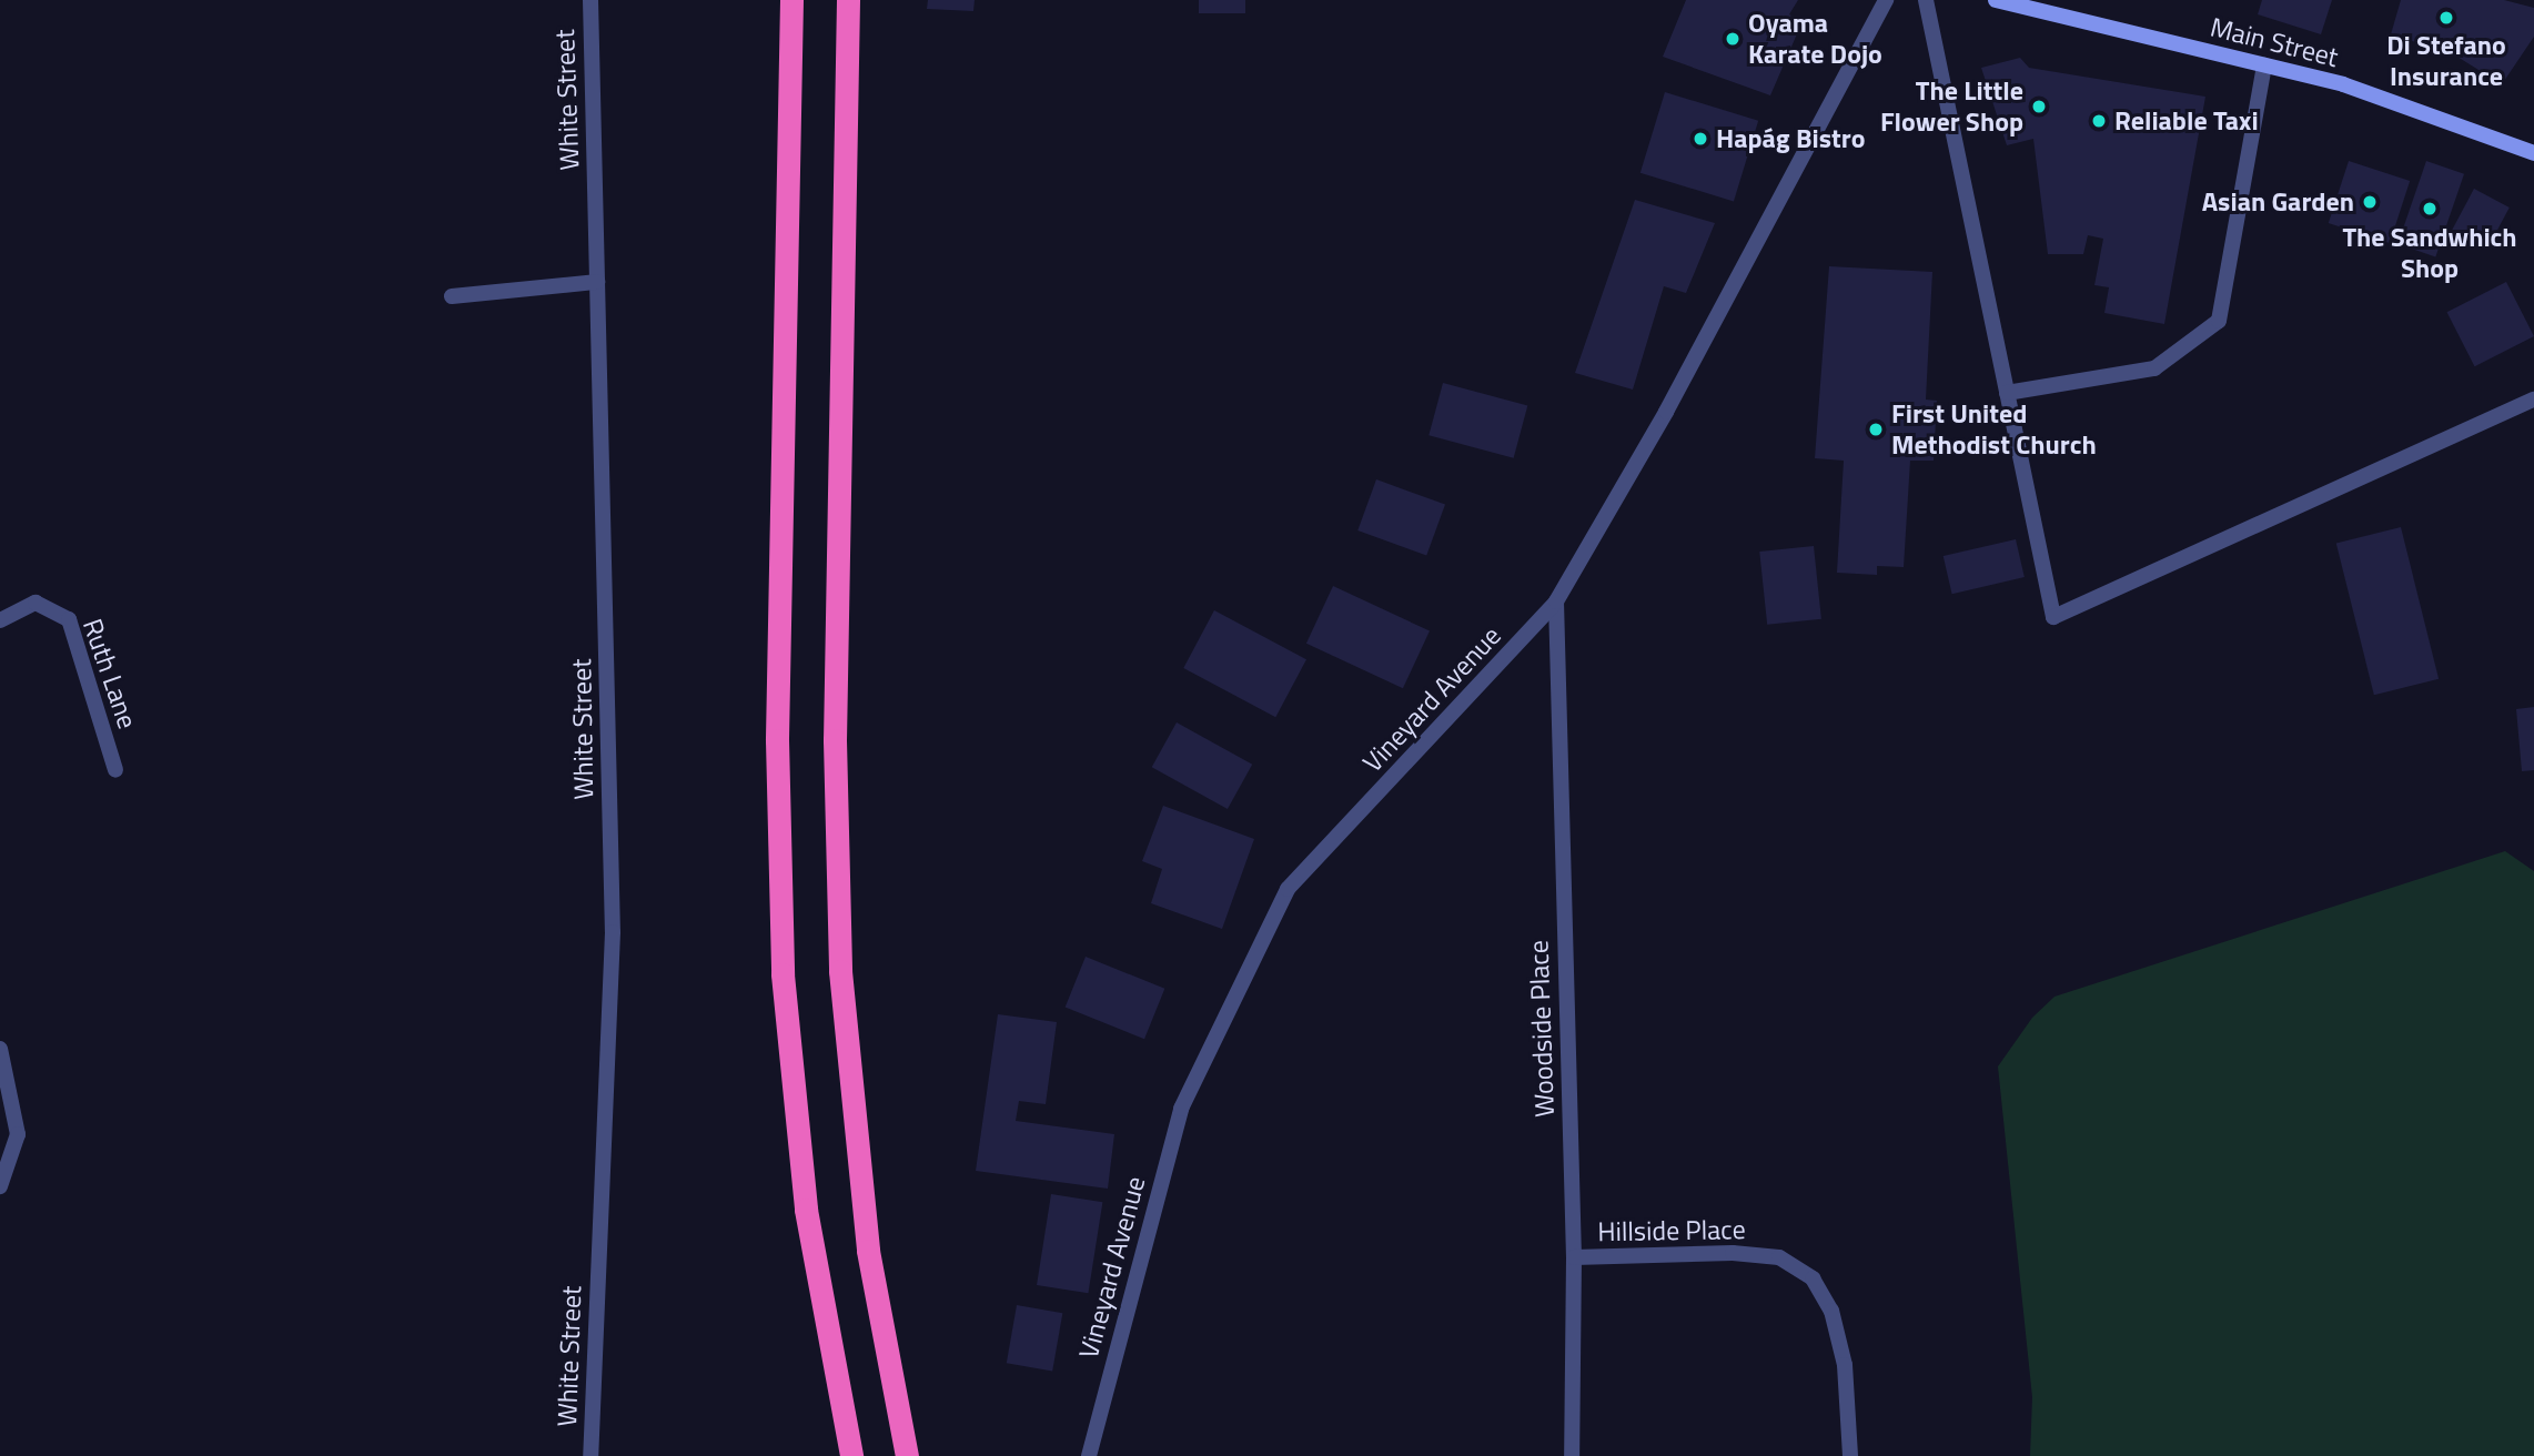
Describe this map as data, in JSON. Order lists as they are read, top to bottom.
{
  "streets": {
    "street": [
      "Main Street",
      "White Street",
      "Ruth Lane",
      "Vineyard Avenue",
      "Woodside Place",
      "Hillside Place"
    ]
  },
  "crossings": [
    ["Vineyard Avenue", "Woodside Place"],
    ["Woodside Place", "Hillside Place"]
  ],
  "places": [
    "Di Stefano Insurance",
    "Oyama Karate Dojo",
    "The Little Flower Shop",
    "Reliable Taxi",
    "Hapág Bistro",
    "Asian Garden",
    "The Sandwhich Shop",
    "First United Methodist Church"
  ]
}
